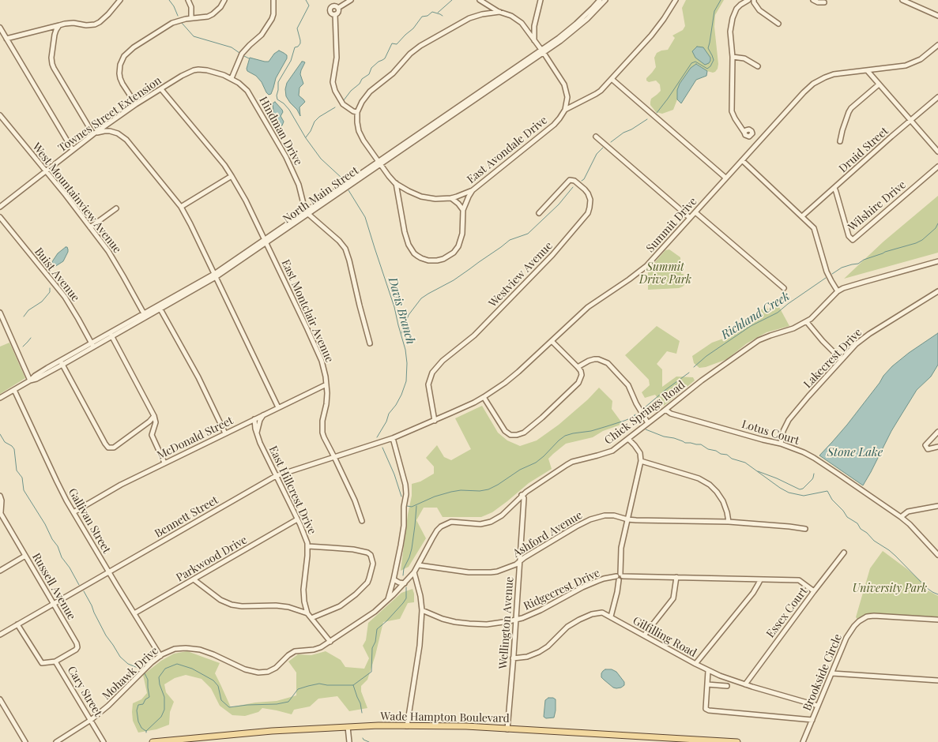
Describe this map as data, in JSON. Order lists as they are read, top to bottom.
{
  "streets": {
    "main road": ["Wade Hampton Boulevard"],
    "street": [
      "Townes Street Extension",
      "Hindman Drive",
      "East Avondale Drive",
      "Druid Street",
      "North Main Street",
      "West Mountainview Avenue",
      "Wilshire Drive",
      "Summit Drive",
      "Buist Avenue",
      "Westview Avenue",
      "East Montclair Avenue",
      "Lakecrest Drive",
      "Chick Springs Road",
      "Lotus Court",
      "McDonald Street",
      "East Hillcrest Drive",
      "Bennett Street",
      "Gallivan Street",
      "Ashford Avenue",
      "Parkwood Drive",
      "Russell Avenue",
      "Ridgecrest Drive",
      "Essex Court",
      "Wellington Avenue",
      "Gilfilling Road",
      "Brookside Circle",
      "Mohawk Drive",
      "Cary Street"
    ]
  },
  "crossings": [
    ["Townes Street Extension", "Hindman Drive"],
    ["Townes Street Extension", "West Mountainview Avenue"],
    ["Townes Street Extension", "East Montclair Avenue"],
    ["Hindman Drive", "North Main Street"],
    ["East Avondale Drive", "North Main Street"],
    ["Druid Street", "Wilshire Drive"],
    ["North Main Street", "West Mountainview Avenue"],
    ["North Main Street", "Buist Avenue"],
    ["North Main Street", "East Montclair Avenue"],
    ["North Main Street", "Gallivan Street"],
    ["Summit Drive", "Westview Avenue"],
    ["Summit Drive", "Bennett Street"],
    ["East Montclair Avenue", "McDonald Street"],
    ["East Montclair Avenue", "Bennett Street"],
    ["Lakecrest Drive", "Lotus Court"],
    ["Chick Springs Road", "Lotus Court"],
    ["Chick Springs Road", "Ashford Avenue"],
    ["Chick Springs Road", "Wellington Avenue"],
    ["Chick Springs Road", "Mohawk Drive"],
    ["McDonald Street", "East Hillcrest Drive"],
    ["McDonald Street", "Gallivan Street"],
    ["East Hillcrest Drive", "Bennett Street"],
    ["East Hillcrest Drive", "Parkwood Drive"],
    ["East Hillcrest Drive", "Mohawk Drive"],
    ["Bennett Street", "Gallivan Street"],
    ["Bennett Street", "Russell Avenue"],
    ["Bennett Street", "Cary Street"],
    ["Gallivan Street", "Parkwood Drive"],
    ["Gallivan Street", "Mohawk Drive"],
    ["Ashford Avenue", "Wellington Avenue"],
    ["Russell Avenue", "Cary Street"],
    ["Ridgecrest Drive", "Essex Court"],
    ["Ridgecrest Drive", "Wellington Avenue"],
    ["Essex Court", "Gilfilling Road"],
    ["Wellington Avenue", "Gilfilling Road"],
    ["Wellington Avenue", "Wade Hampton Boulevard"],
    ["Gilfilling Road", "Brookside Circle"],
    ["Mohawk Drive", "Cary Street"]
  ],
  "water": ["Davis Branch", "Richland Creek", "Stone Lake"],
  "parks": ["Summit Drive Park", "University Park"]
}
